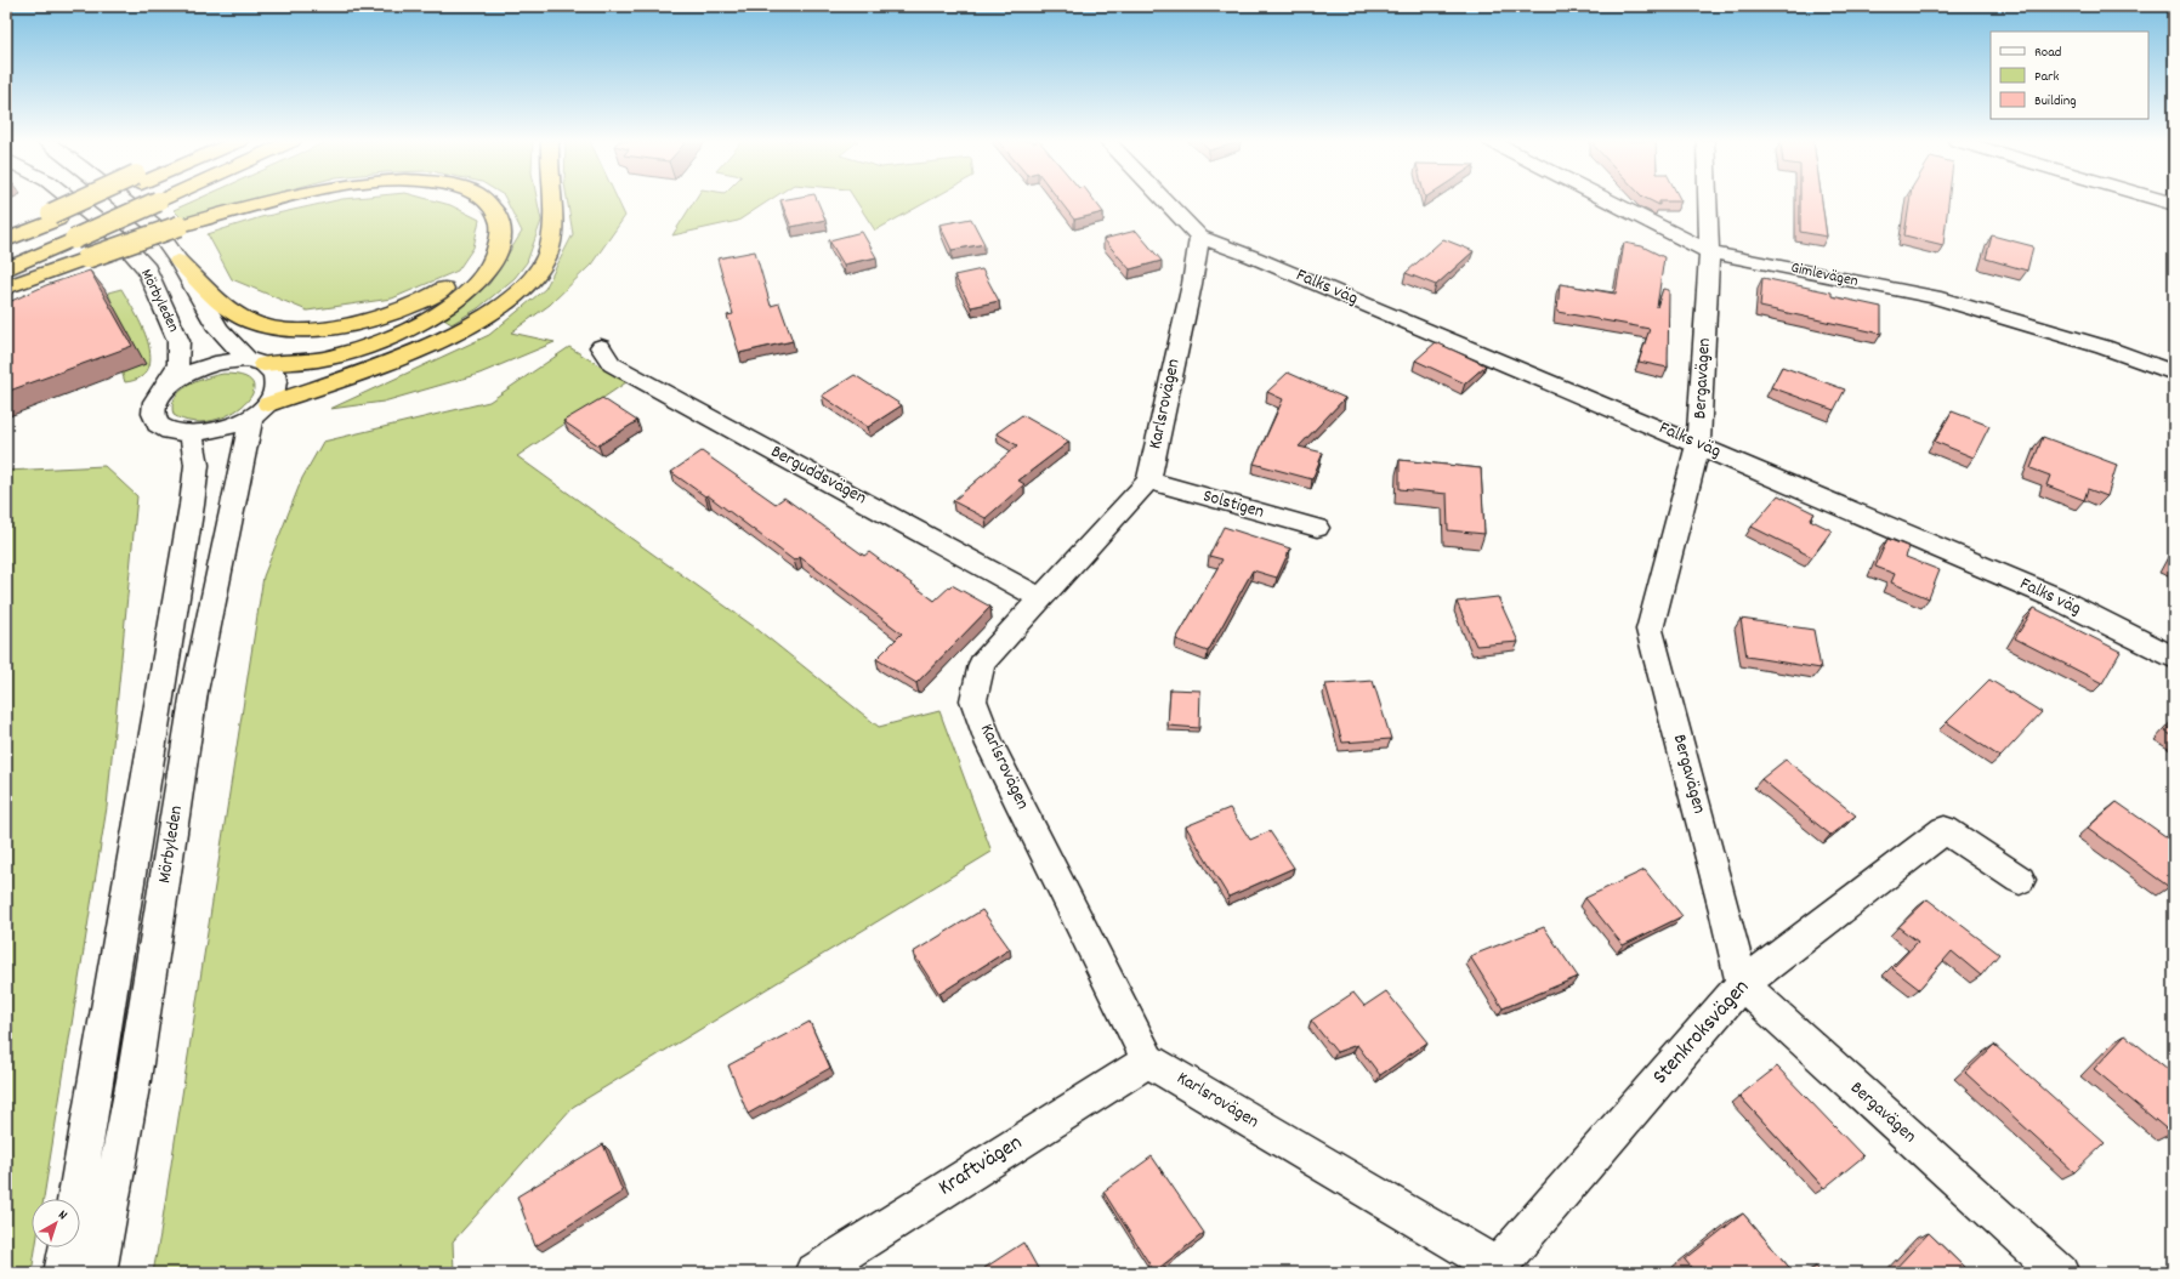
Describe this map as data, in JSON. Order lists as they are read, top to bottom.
{
  "streets": {
    "street": [
      "Gimlevägen",
      "Falks väg",
      "Mörbyleden",
      "Bergavägen",
      "Karlsrovägen",
      "Berguddsvägen",
      "Solstigen",
      "Stenkroksvägen",
      "Kraftvägen"
    ]
  },
  "crossings": [
    ["Gimlevägen", "Bergavägen"],
    ["Falks väg", "Bergavägen"],
    ["Falks väg", "Karlsrovägen"],
    ["Bergavägen", "Stenkroksvägen"],
    ["Karlsrovägen", "Berguddsvägen"],
    ["Karlsrovägen", "Solstigen"],
    ["Karlsrovägen", "Stenkroksvägen"],
    ["Karlsrovägen", "Kraftvägen"]
  ],
  "legend": ["Road", "Park", "Building"],
  "north": "top right"
}
